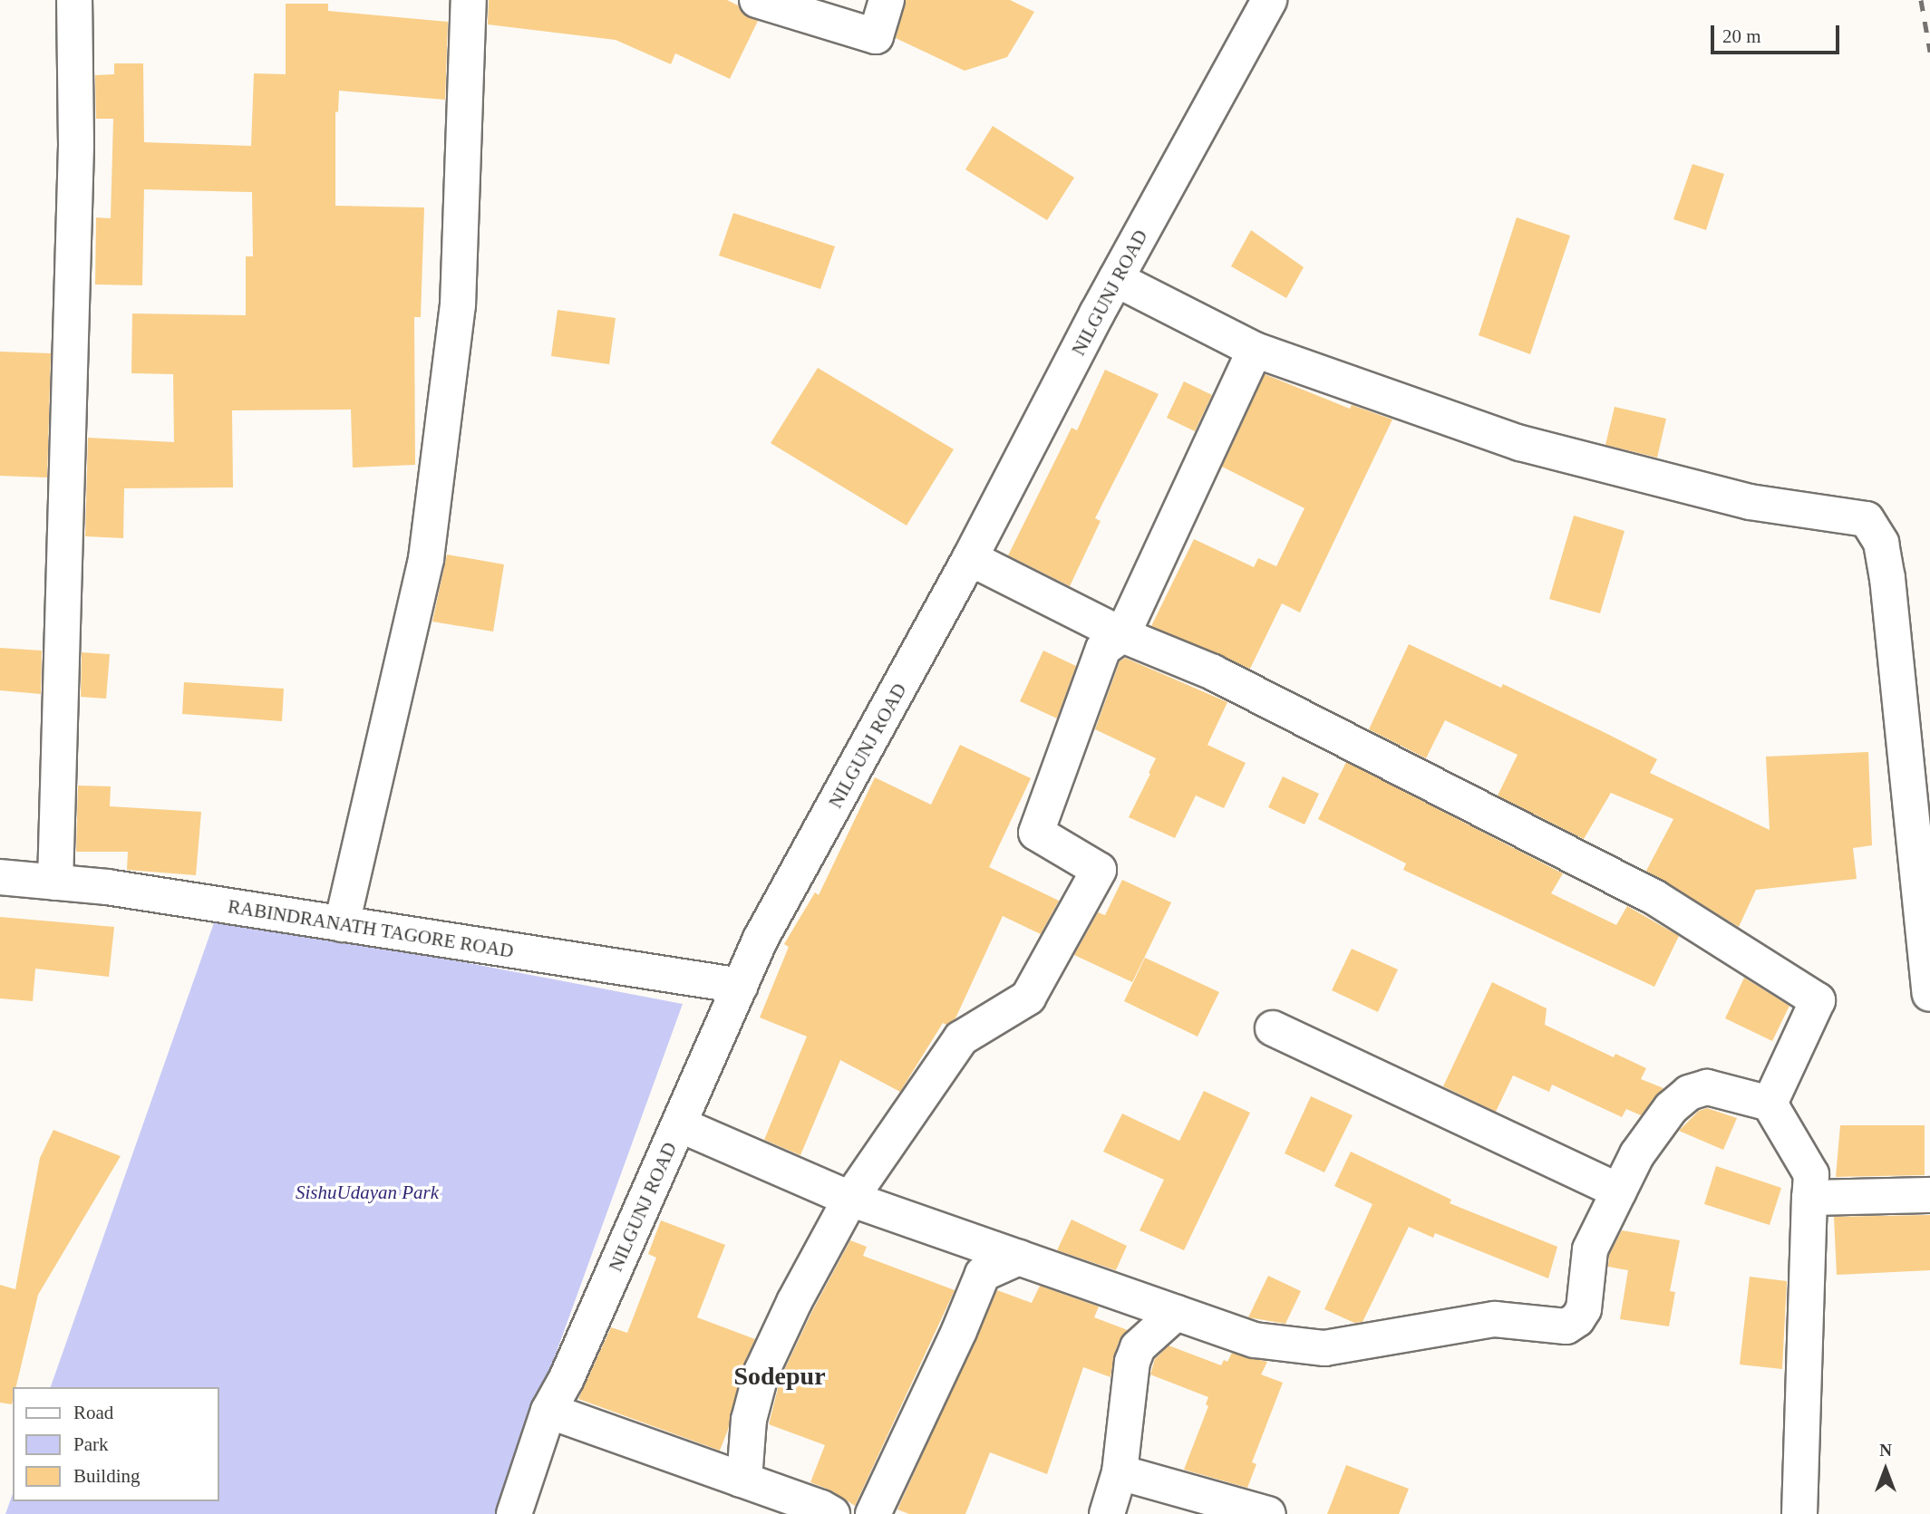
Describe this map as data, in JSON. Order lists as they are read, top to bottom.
{
  "streets": {
    "street": ["NILGUNJ ROAD", "RABINDRANATH TAGORE ROAD"]
  },
  "crossings": [
    ["NILGUNJ ROAD", "RABINDRANATH TAGORE ROAD"]
  ],
  "districts": ["Sodepur"],
  "parks": ["SishuUdayan Park"],
  "legend": ["Road", "Park", "Building"],
  "scale_bar": "20 m",
  "north": "top"
}
